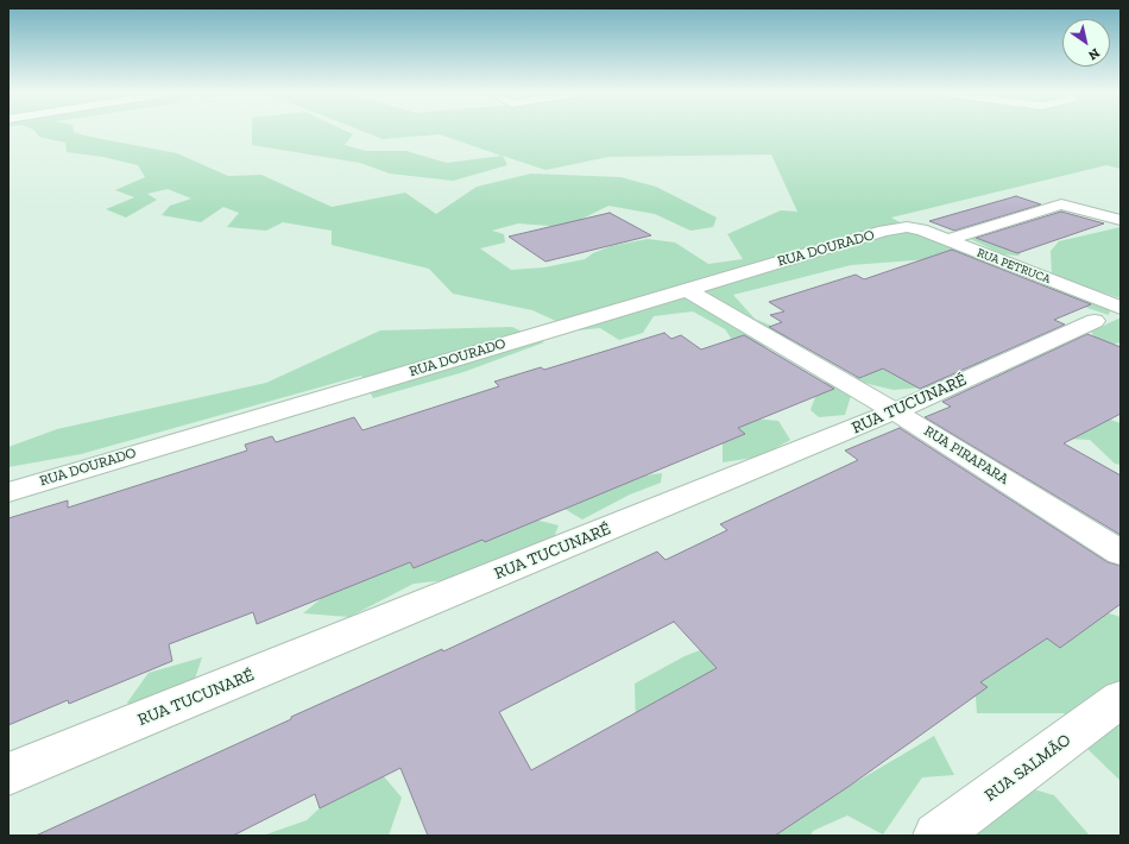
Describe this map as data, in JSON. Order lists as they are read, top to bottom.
{
  "streets": {
    "street": [
      "RUA DOURADO",
      "RUA PETRUCA",
      "RUA TUCUNARÉ",
      "RUA PIRAPARA",
      "RUA SALMÃO"
    ]
  },
  "crossings": [
    ["RUA DOURADO", "RUA PETRUCA"],
    ["RUA DOURADO", "RUA PIRAPARA"],
    ["RUA PETRUCA", "RUA TUCUNARÉ"],
    ["RUA TUCUNARÉ", "RUA PIRAPARA"]
  ],
  "north": "bottom right"
}
